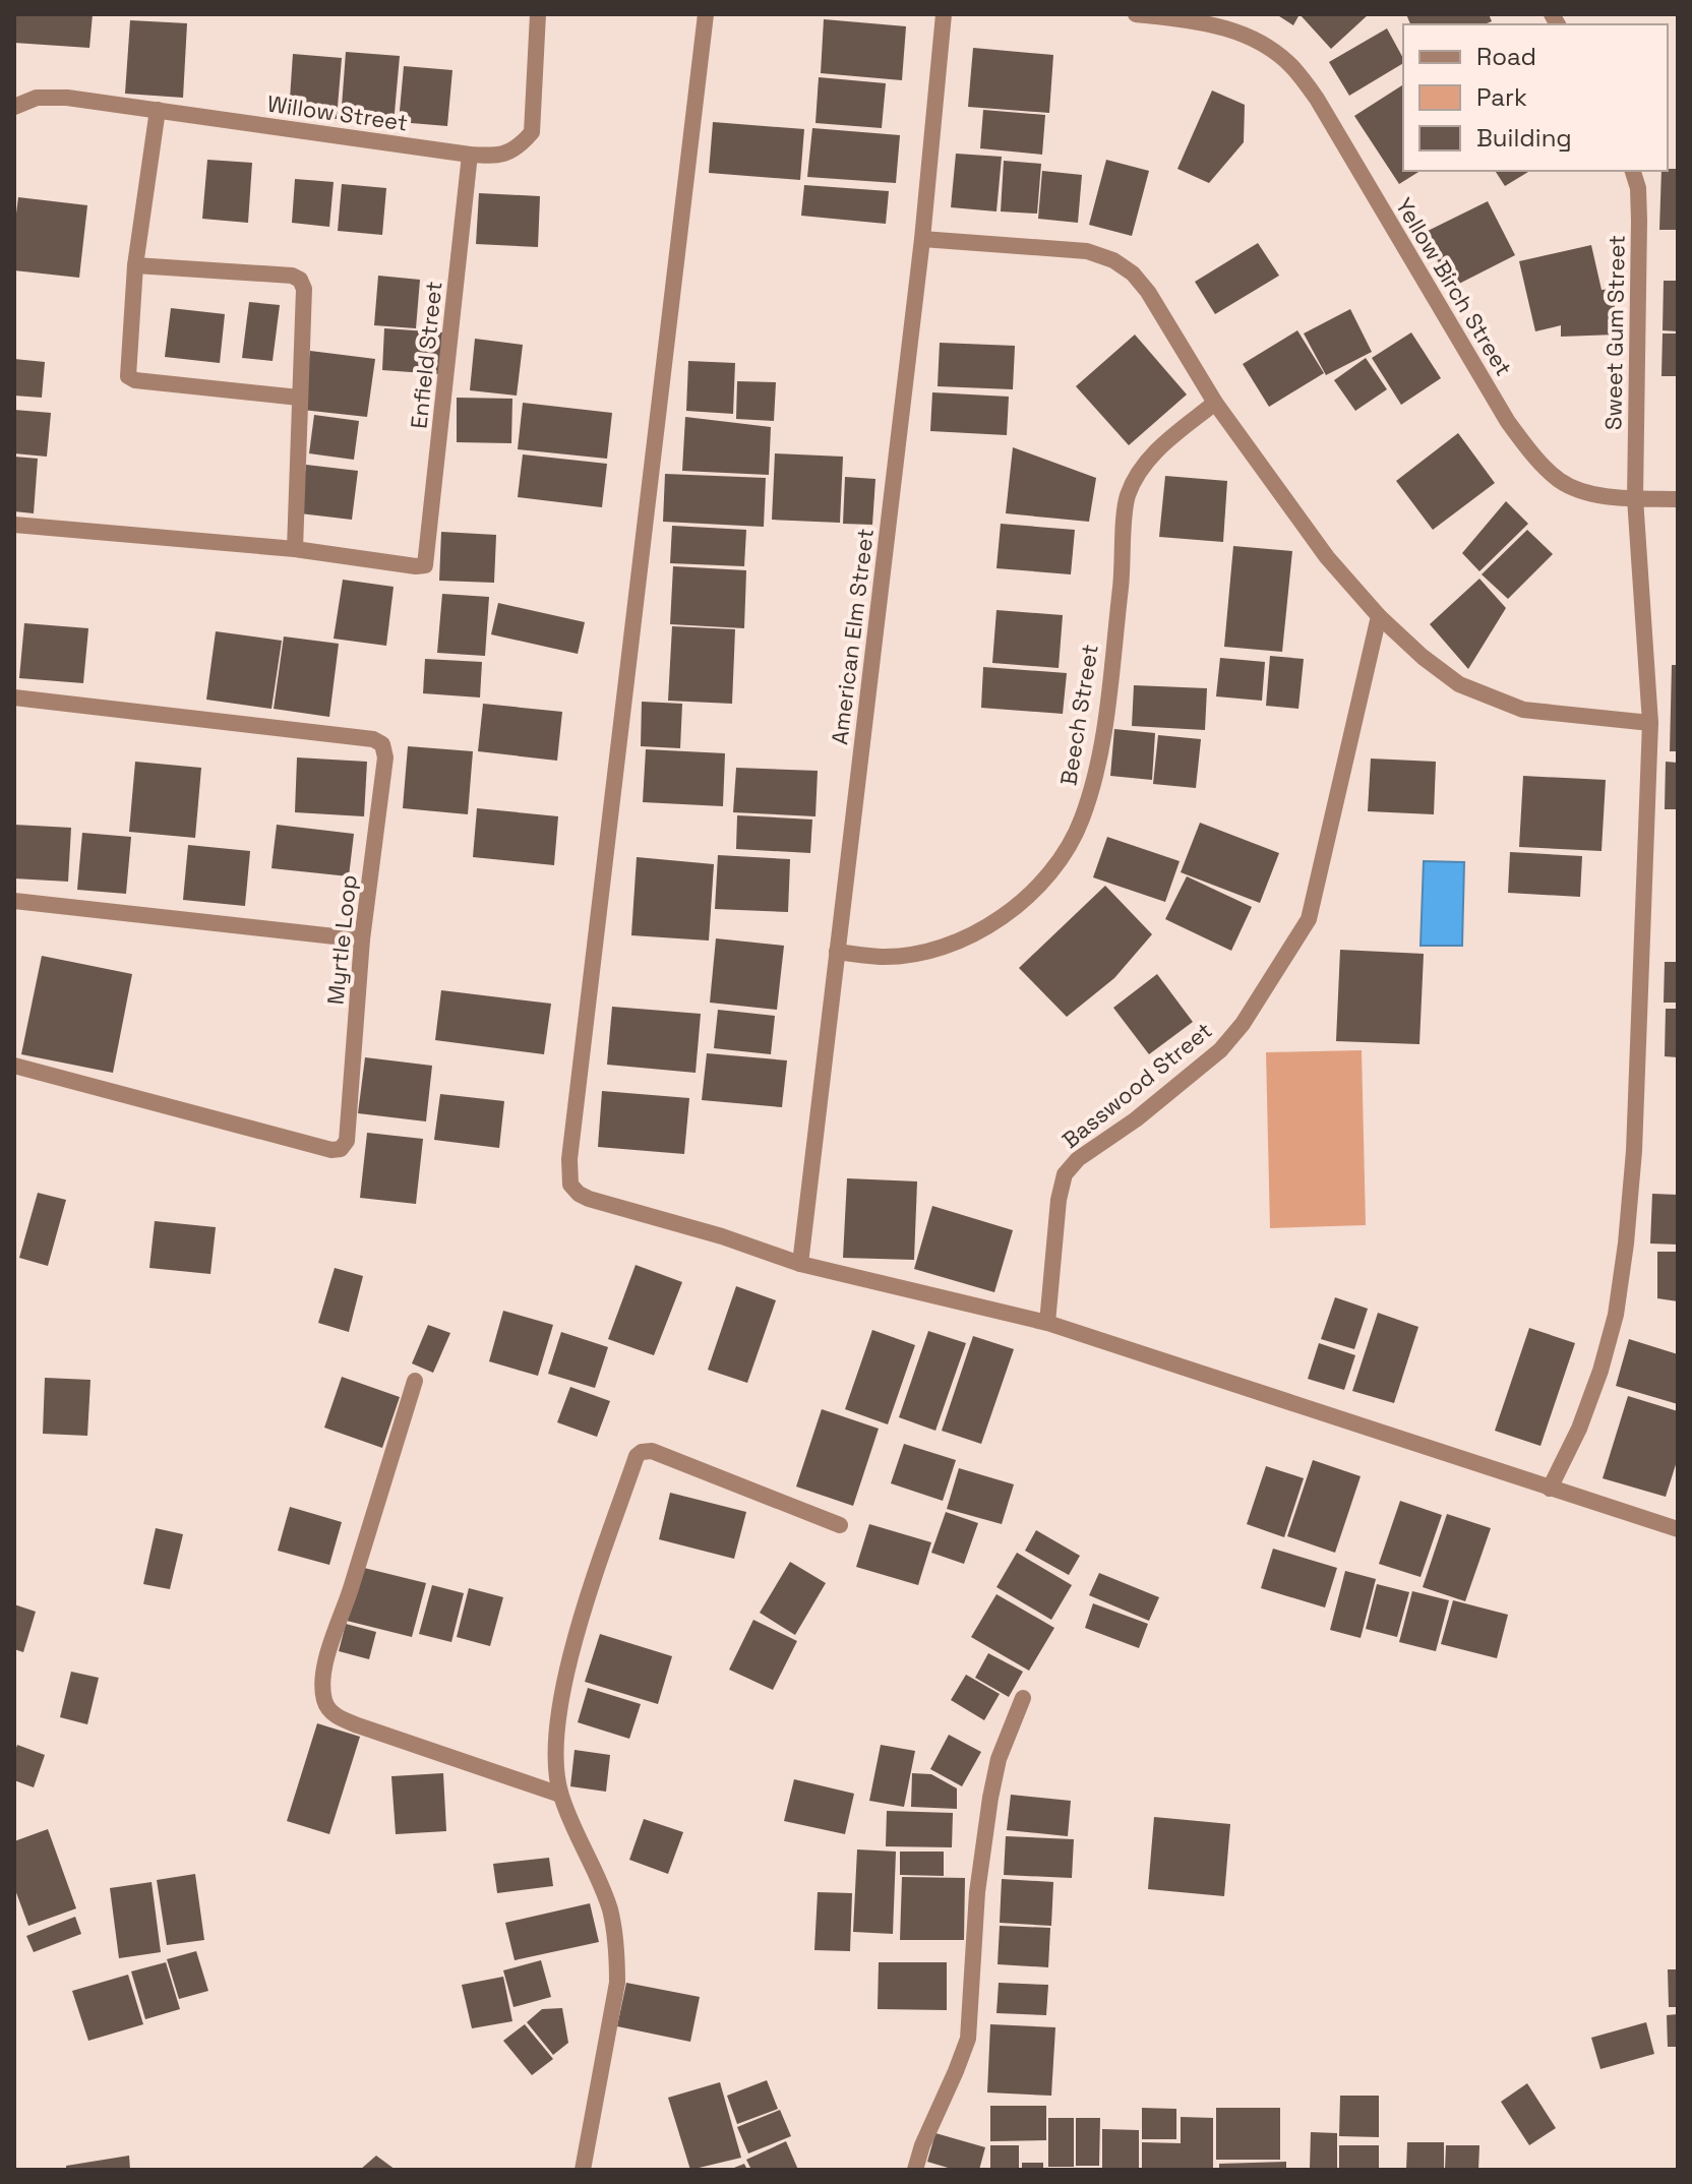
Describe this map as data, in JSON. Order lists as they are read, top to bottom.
{
  "streets": {
    "street": [
      "Willow Street",
      "Yellow Birch Street",
      "Sweet Gum Street",
      "Enfield Street",
      "American Elm Street",
      "Beech Street",
      "Myrtle Loop",
      "Basswood Street"
    ]
  },
  "crossings": [
    ["Willow Street", "Enfield Street"],
    ["Yellow Birch Street", "Sweet Gum Street"],
    ["American Elm Street", "Beech Street"]
  ],
  "legend": ["Road", "Park", "Building"]
}
